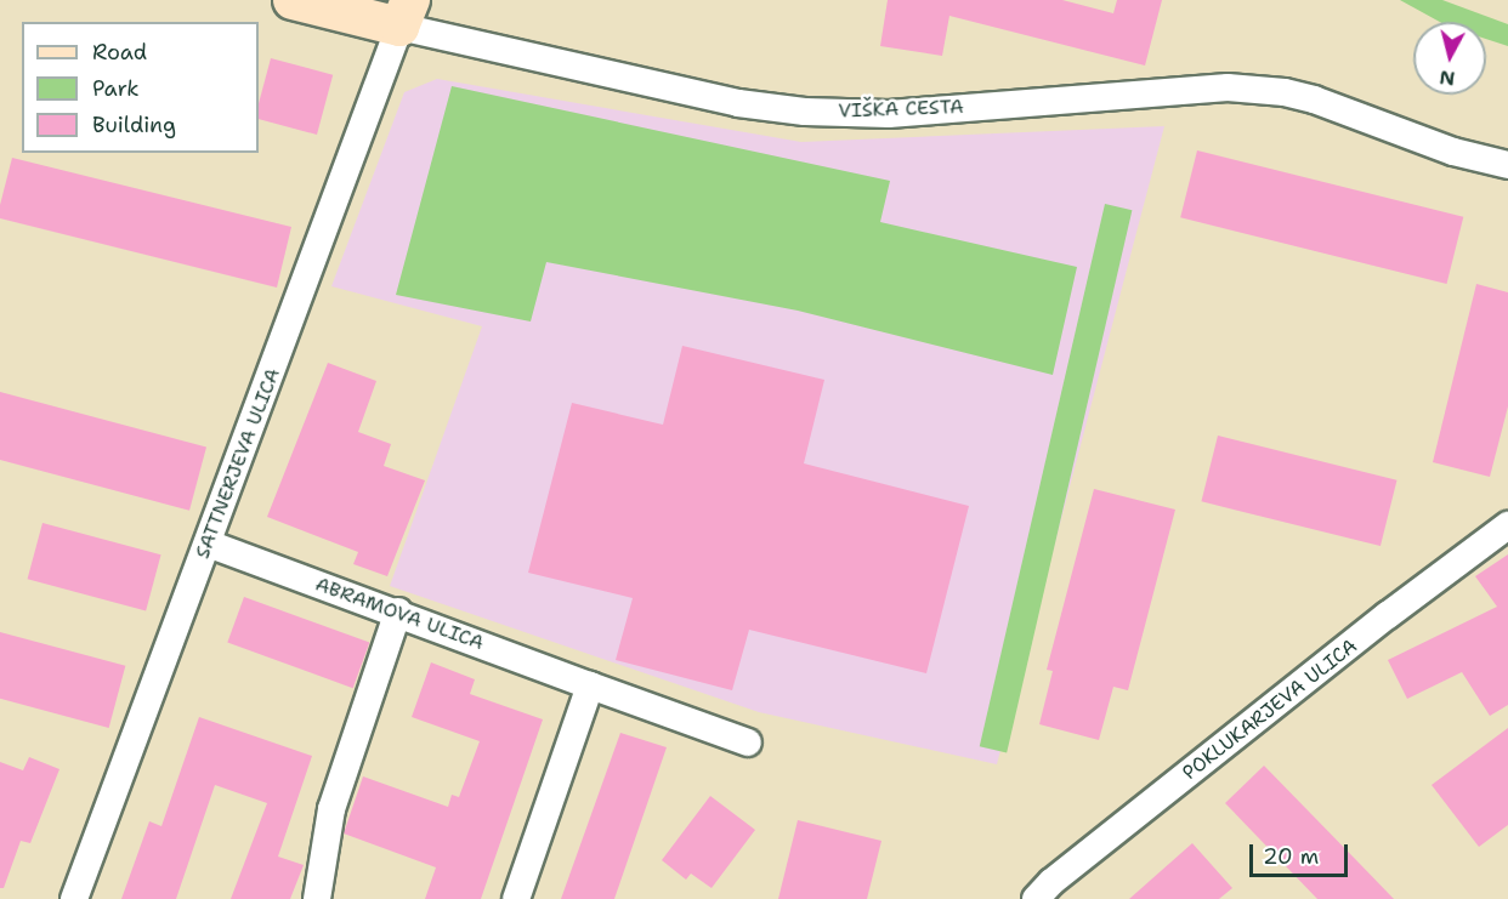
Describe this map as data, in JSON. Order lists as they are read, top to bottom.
{
  "streets": {
    "street": [
      "VIŠKA CESTA",
      "SATTNERJEVA ULICA",
      "ABRAMOVA ULICA",
      "POKLUKARJEVA ULICA"
    ]
  },
  "crossings": [
    ["VIŠKA CESTA", "SATTNERJEVA ULICA"],
    ["SATTNERJEVA ULICA", "ABRAMOVA ULICA"]
  ],
  "legend": ["Road", "Park", "Building"],
  "scale_bar": "20 m",
  "north": "bottom"
}
